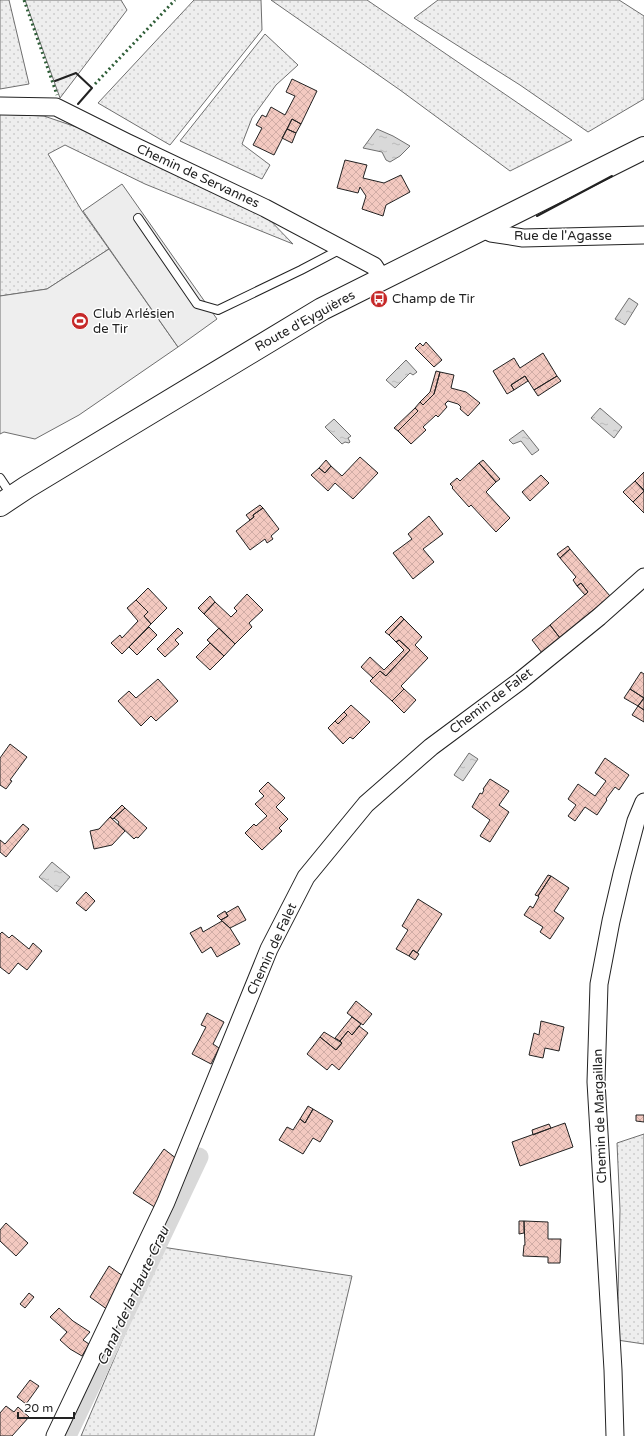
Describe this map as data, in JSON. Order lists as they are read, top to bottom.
{
  "streets": {
    "main road": ["Route d'Eyguières"],
    "street": [
      "Chemin de Servannes",
      "Rue de l'Agasse",
      "Chemin de Falet",
      "Chemin de Margaillan"
    ]
  },
  "crossings": [
    ["Chemin de Servannes", "Route d'Eyguières"],
    ["Rue de l'Agasse", "Route d'Eyguières"]
  ],
  "water": ["Canal de la Haute Crau"],
  "places": {
    "bus stop": ["Champ de Tir"],
    "sports": ["Club Arlésien de Tir"]
  },
  "scale_bar": "20 m"
}
